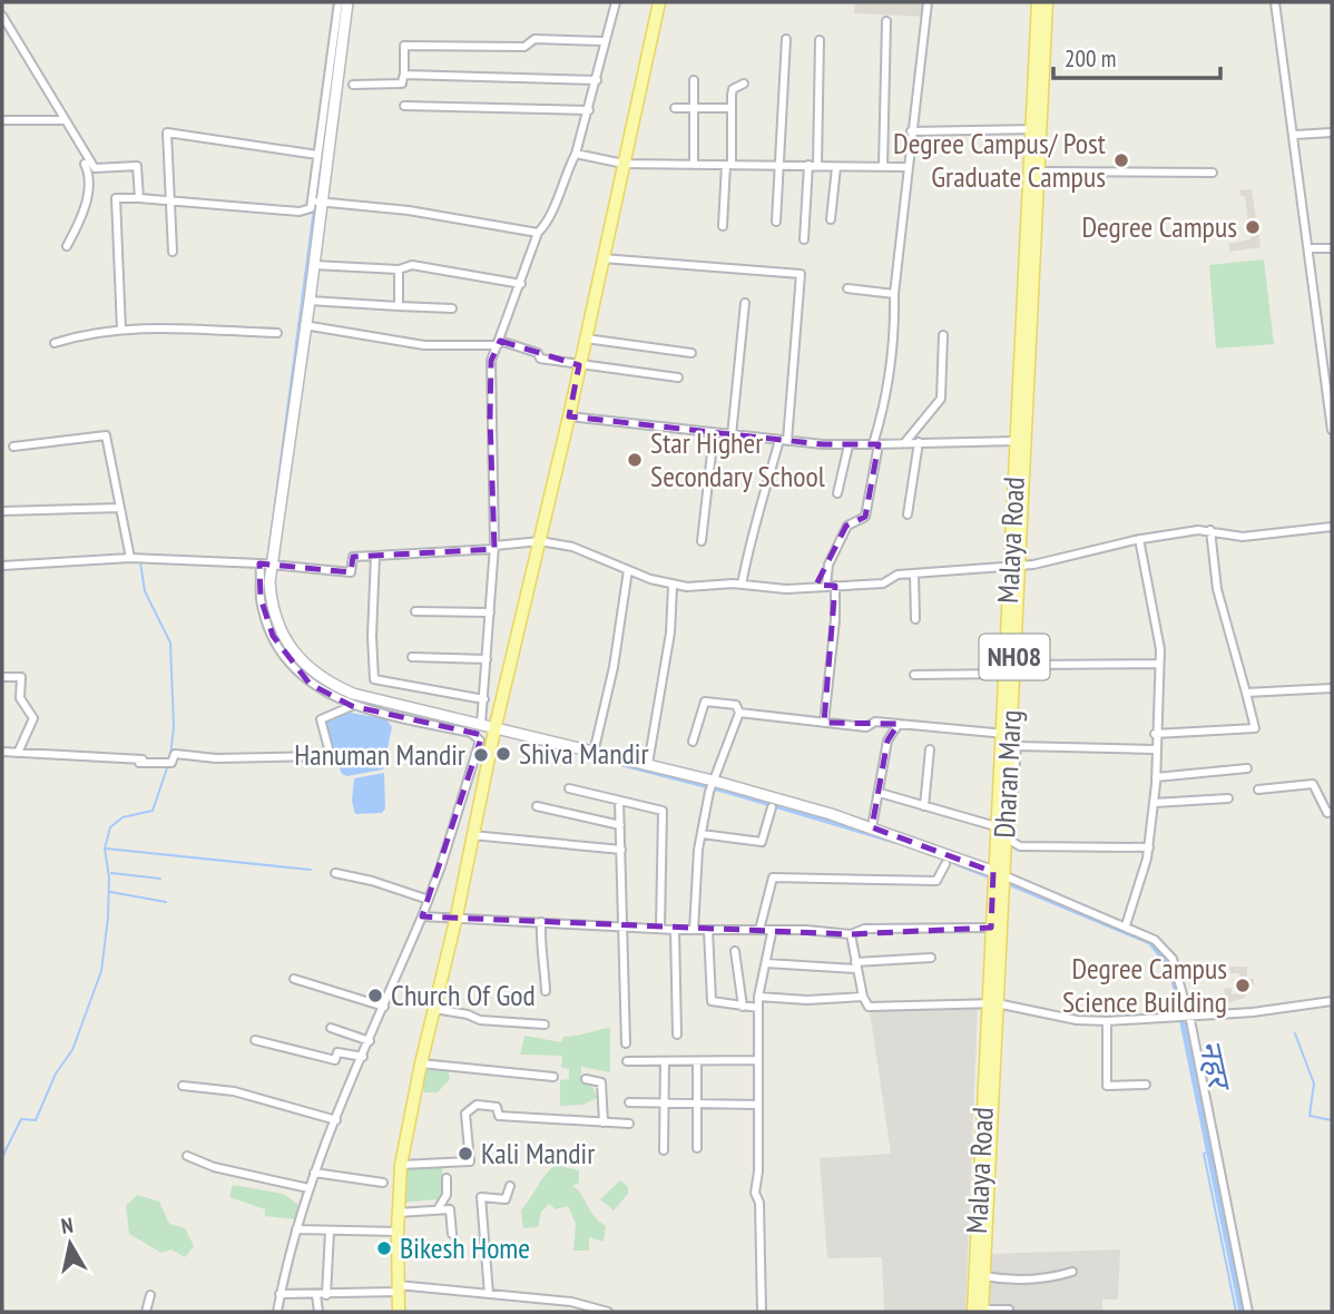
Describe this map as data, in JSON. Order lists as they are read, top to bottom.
{
  "streets": {
    "main road": ["Malaya Road", "NH08", "Dharan Marg"]
  },
  "crossings": [
    ["Malaya Road", "Dharan Marg"]
  ],
  "water": ["नहर"],
  "places": [
    "Degree Campus/ Post Graduate Campus",
    "Degree Campus",
    "Star Higher Secondary School",
    "Shiva Mandir",
    "Hanuman Mandir",
    "Degree Campus Science Building",
    "Church Of God",
    "Kali Mandir",
    "Bikesh Home"
  ],
  "scale_bar": "200 m",
  "north": "top"
}
